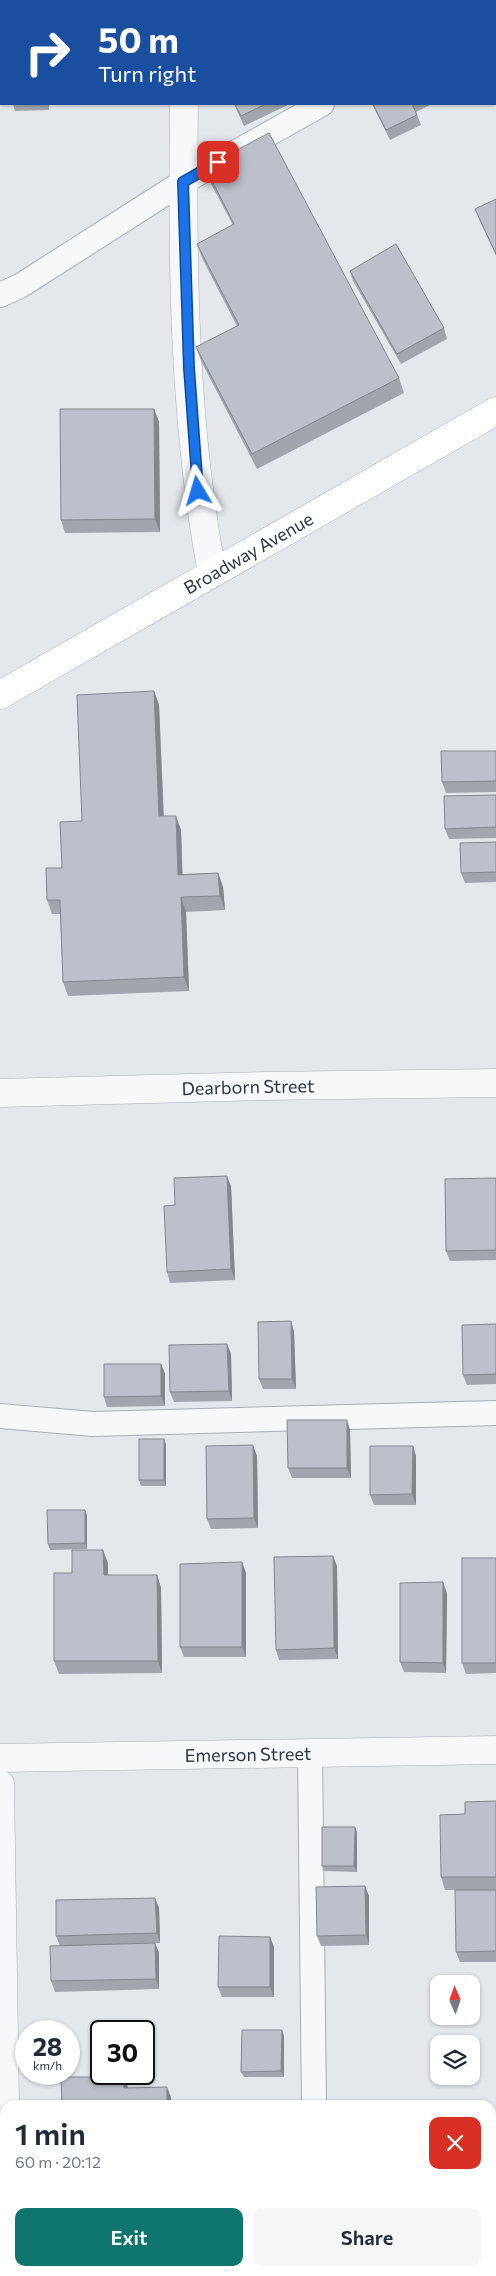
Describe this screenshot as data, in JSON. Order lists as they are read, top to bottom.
{
  "streets": {
    "main road": ["Broadway Avenue"],
    "street": ["Dearborn Street", "Emerson Street"]
  },
  "north": "top",
  "page": {
    "turn": ["50 m", "Turn right"],
    "speed": "28 km/h",
    "limit": "30",
    "heading": ["1 min", "60 m · 20:12"],
    "buttons": ["Exit", "Share"]
  }
}
